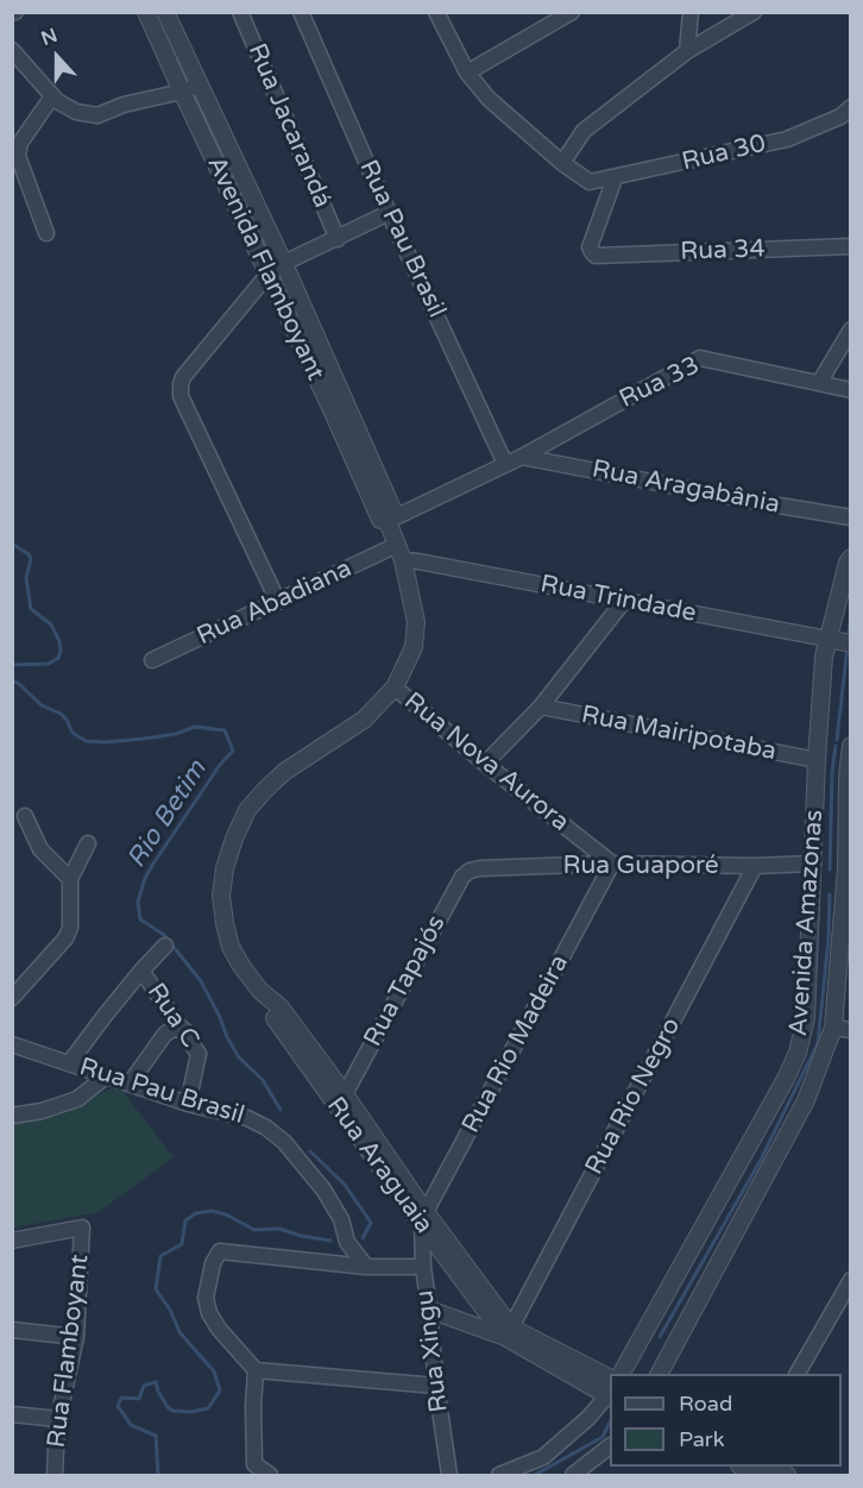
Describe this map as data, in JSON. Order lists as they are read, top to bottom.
{
  "streets": {
    "street": [
      "Rua Jacarandá",
      "Rua 30",
      "Rua Pau Brasil",
      "Rua 34",
      "Avenida Flamboyant",
      "Rua 33",
      "Rua Aragabânia",
      "Rua Trindade",
      "Rua Abadiana",
      "Rua Mairipotaba",
      "Rua Nova Aurora",
      "Rua Guaporé",
      "Avenida Amazonas",
      "Rua Tapajós",
      "Rua C",
      "Rua Rio Madeira",
      "Rua Rio Negro",
      "Rua Araguaia",
      "Rua Flamboyant",
      "Rua Xingu"
    ]
  },
  "crossings": [
    ["Rua 30", "Rua 34"],
    ["Rua Pau Brasil", "Rua 33"],
    ["Rua Pau Brasil", "Rua C"],
    ["Avenida Flamboyant", "Rua 33"],
    ["Avenida Flamboyant", "Rua Trindade"],
    ["Avenida Flamboyant", "Rua Abadiana"],
    ["Avenida Flamboyant", "Rua Nova Aurora"],
    ["Avenida Flamboyant", "Rua Araguaia"],
    ["Rua 33", "Rua Aragabânia"],
    ["Rua Trindade", "Rua Abadiana"],
    ["Rua Trindade", "Avenida Amazonas"],
    ["Rua Mairipotaba", "Avenida Amazonas"],
    ["Rua Nova Aurora", "Rua Guaporé"],
    ["Rua Nova Aurora", "Rua Rio Madeira"],
    ["Rua Guaporé", "Avenida Amazonas"],
    ["Rua Guaporé", "Rua Tapajós"],
    ["Rua Guaporé", "Rua Rio Madeira"],
    ["Rua Guaporé", "Rua Rio Negro"],
    ["Rua Tapajós", "Rua Araguaia"],
    ["Rua Rio Madeira", "Rua Araguaia"],
    ["Rua Rio Madeira", "Rua Xingu"],
    ["Rua Rio Negro", "Rua Araguaia"],
    ["Rua Araguaia", "Rua Xingu"]
  ],
  "water": ["Rio Betim"],
  "legend": ["Road", "Park"],
  "north": "top"
}
